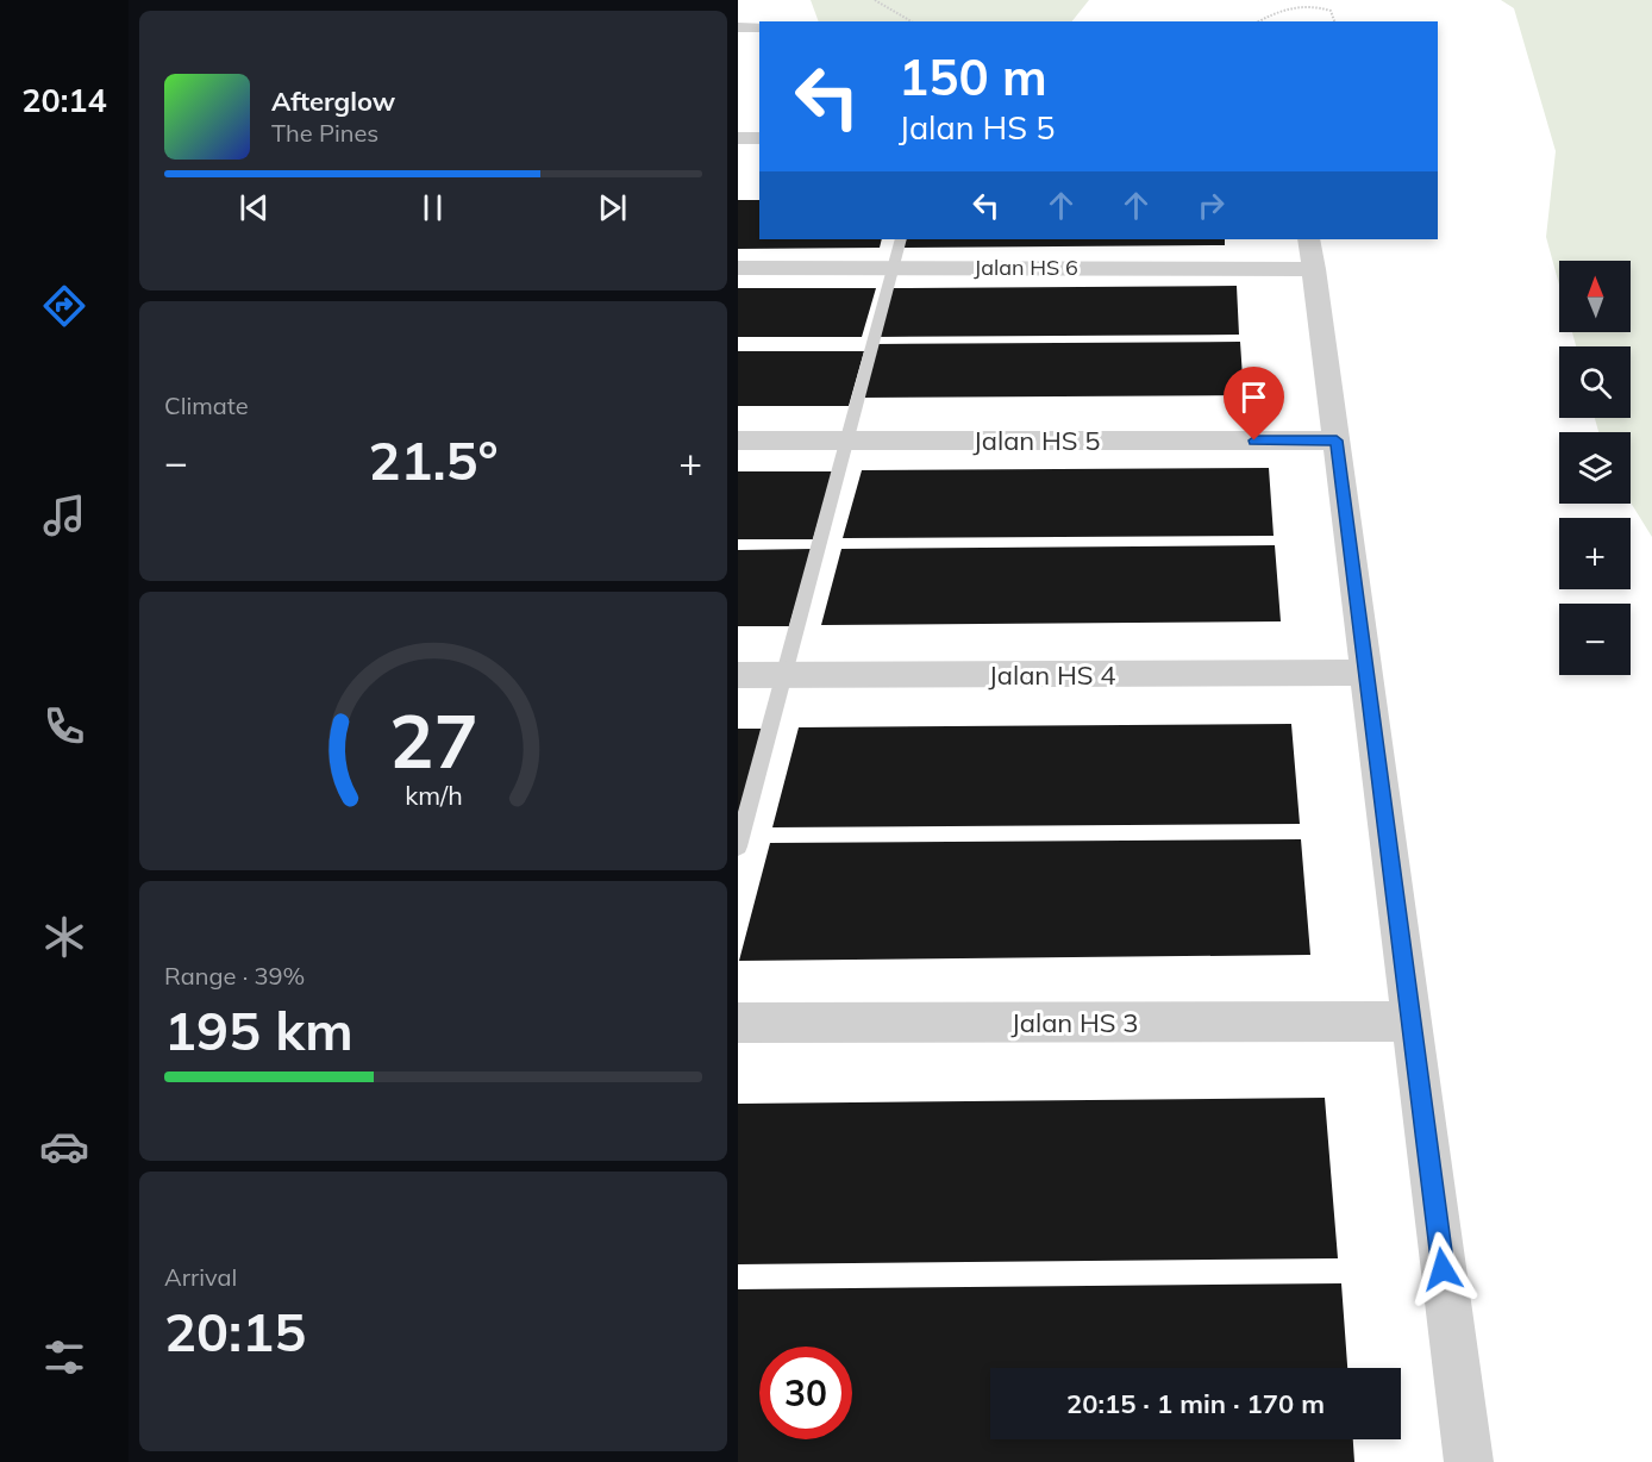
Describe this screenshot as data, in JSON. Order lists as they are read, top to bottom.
{
  "streets": {
    "street": [
      "Jalan HS 6",
      "Jalan HS 5",
      "Jalan HS 4",
      "Jalan HS 3"
    ]
  },
  "north": "top",
  "page": {
    "tabs": "20:14",
    "turn": ["150 m", "Jalan HS 5"],
    "song": ["Afterglow", "The Pines"],
    "map_buttons": ["+", "−"],
    "tile": [
      "Climate",
      ["Range · 39%", "195 km"],
      ["Arrival", "20:15"]
    ],
    "heat": ["−", "21.5°", "+"],
    "limit": "30",
    "trip": "20:15 · 1 min · 170 m",
    "gauge": ["27", "km/h"]
  }
}
